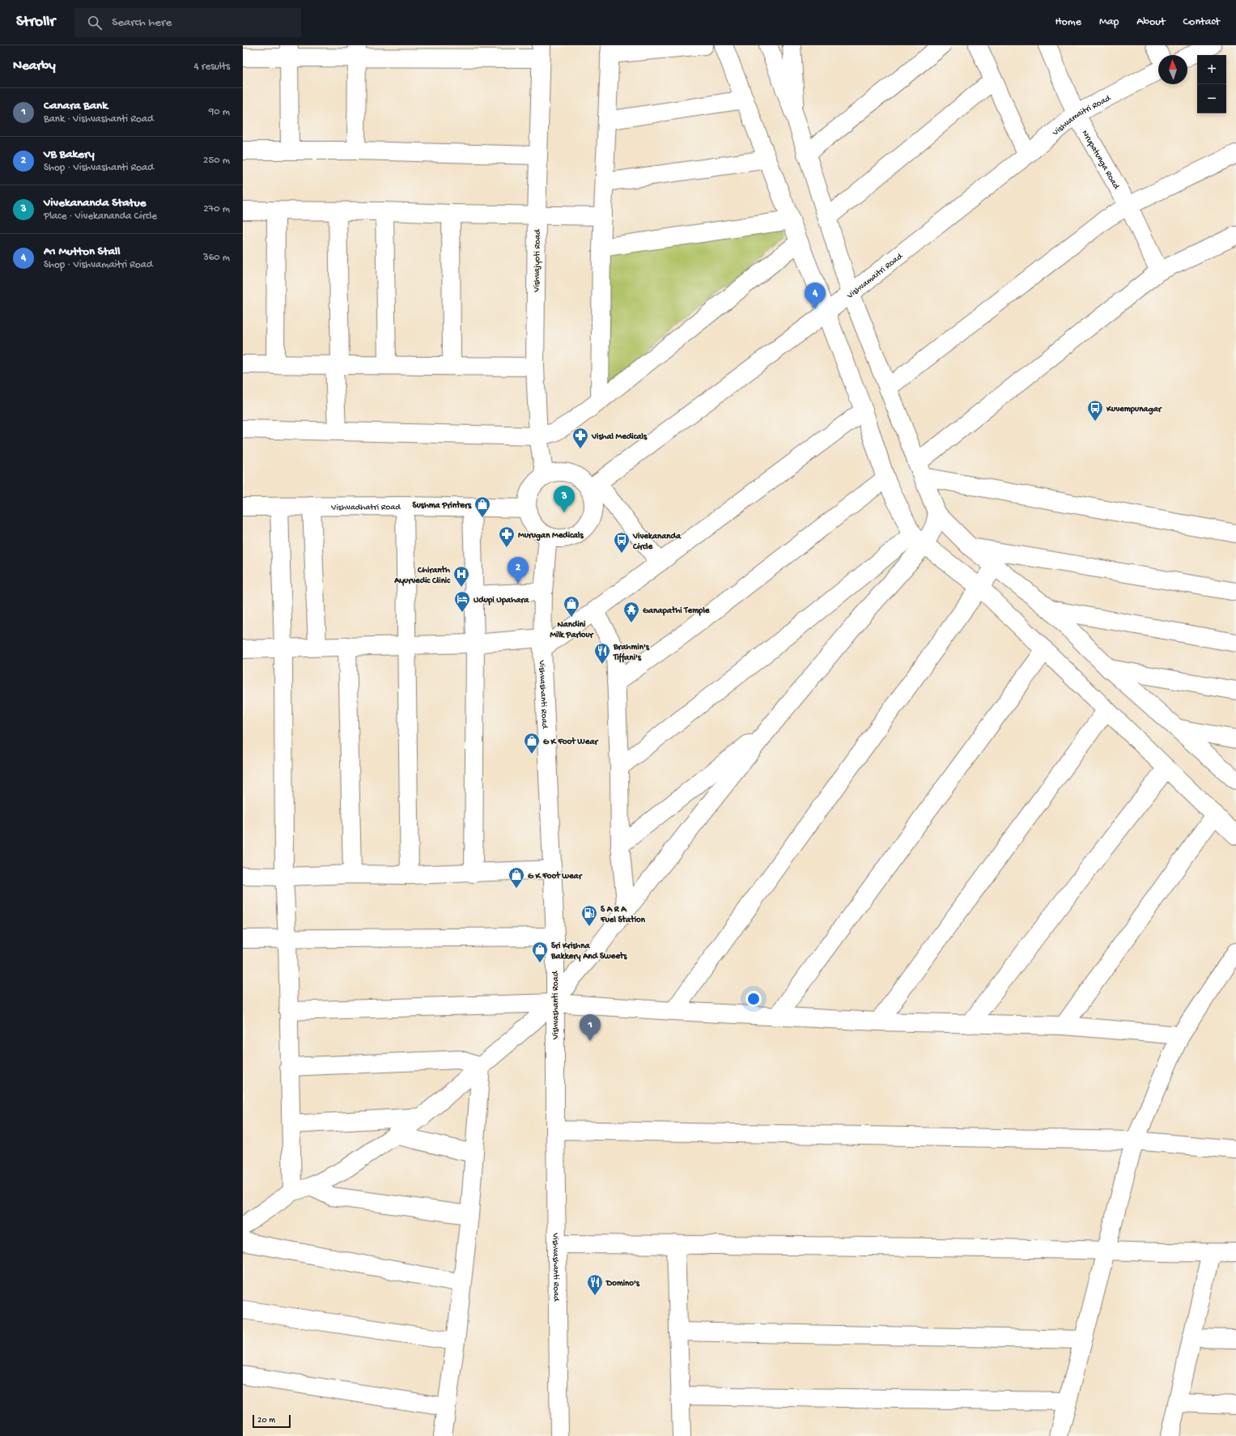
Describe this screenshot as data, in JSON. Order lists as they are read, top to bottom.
{
  "streets": {
    "street": [
      "Vishvamaitri Road",
      "Nrupatunga Road",
      "Vishvajyoti Road",
      "Vishvadhatri Road",
      "Vishvashanti Road"
    ]
  },
  "crossings": [
    ["Vishvamaitri Road", "Nrupatunga Road"],
    ["Vishvamaitri Road", "Vishvajyoti Road"],
    ["Vishvamaitri Road", "Vishvadhatri Road"],
    ["Vishvamaitri Road", "Vishvashanti Road"],
    ["Vishvajyoti Road", "Vishvadhatri Road"],
    ["Vishvajyoti Road", "Vishvashanti Road"],
    ["Vishvadhatri Road", "Vishvashanti Road"]
  ],
  "places": {
    "bus stop": ["Kuvempunagar", "Vivekananda Circle"],
    "pharmacy": ["Vishal Medicals", "Murugan Medicals"],
    "shop": [
      "Sushma Printers",
      "Nandini Milk Parlour",
      "G K Foot Wear",
      "G K Foot wear",
      "Sri Krishna Bakkery And Sweets"
    ],
    "hospital": ["Chiranth Ayurvedic Clinic"],
    "hotel": ["Udupi Upahara"],
    "temple": ["Ganapathi Temple"],
    "restaurant": ["Brahmin's Tiffani's", "Domino's"],
    "fuel station": ["S A R A Fuel Station"]
  },
  "scale_bar": "20 m",
  "north": "top",
  "page": {
    "header": "Strollr",
    "search": "Search here",
    "nav": [
      "Home",
      "Map",
      "About",
      "Contact"
    ],
    "heading": ["Nearby", "4 results"],
    "map_buttons": ["+", "−"],
    "list": [
      {
        "mark": "1",
        "name": "Canara Bank",
        "note": "Bank · Vishvashanti Road",
        "value": "90 m"
      },
      {
        "mark": "2",
        "name": "VB Bakery",
        "note": "Shop · Vishvashanti Road",
        "value": "250 m"
      },
      {
        "mark": "3",
        "name": "Vivekananda Statue",
        "note": "Place · Vivekananda Circle",
        "value": "270 m"
      },
      {
        "mark": "4",
        "name": "A1 Mutton Stall",
        "note": "Shop · Vishvamaitri Road",
        "value": "360 m"
      }
    ],
    "pins": [
      "4",
      "3",
      "2",
      "1"
    ],
    "scale": "20 m"
  }
}
